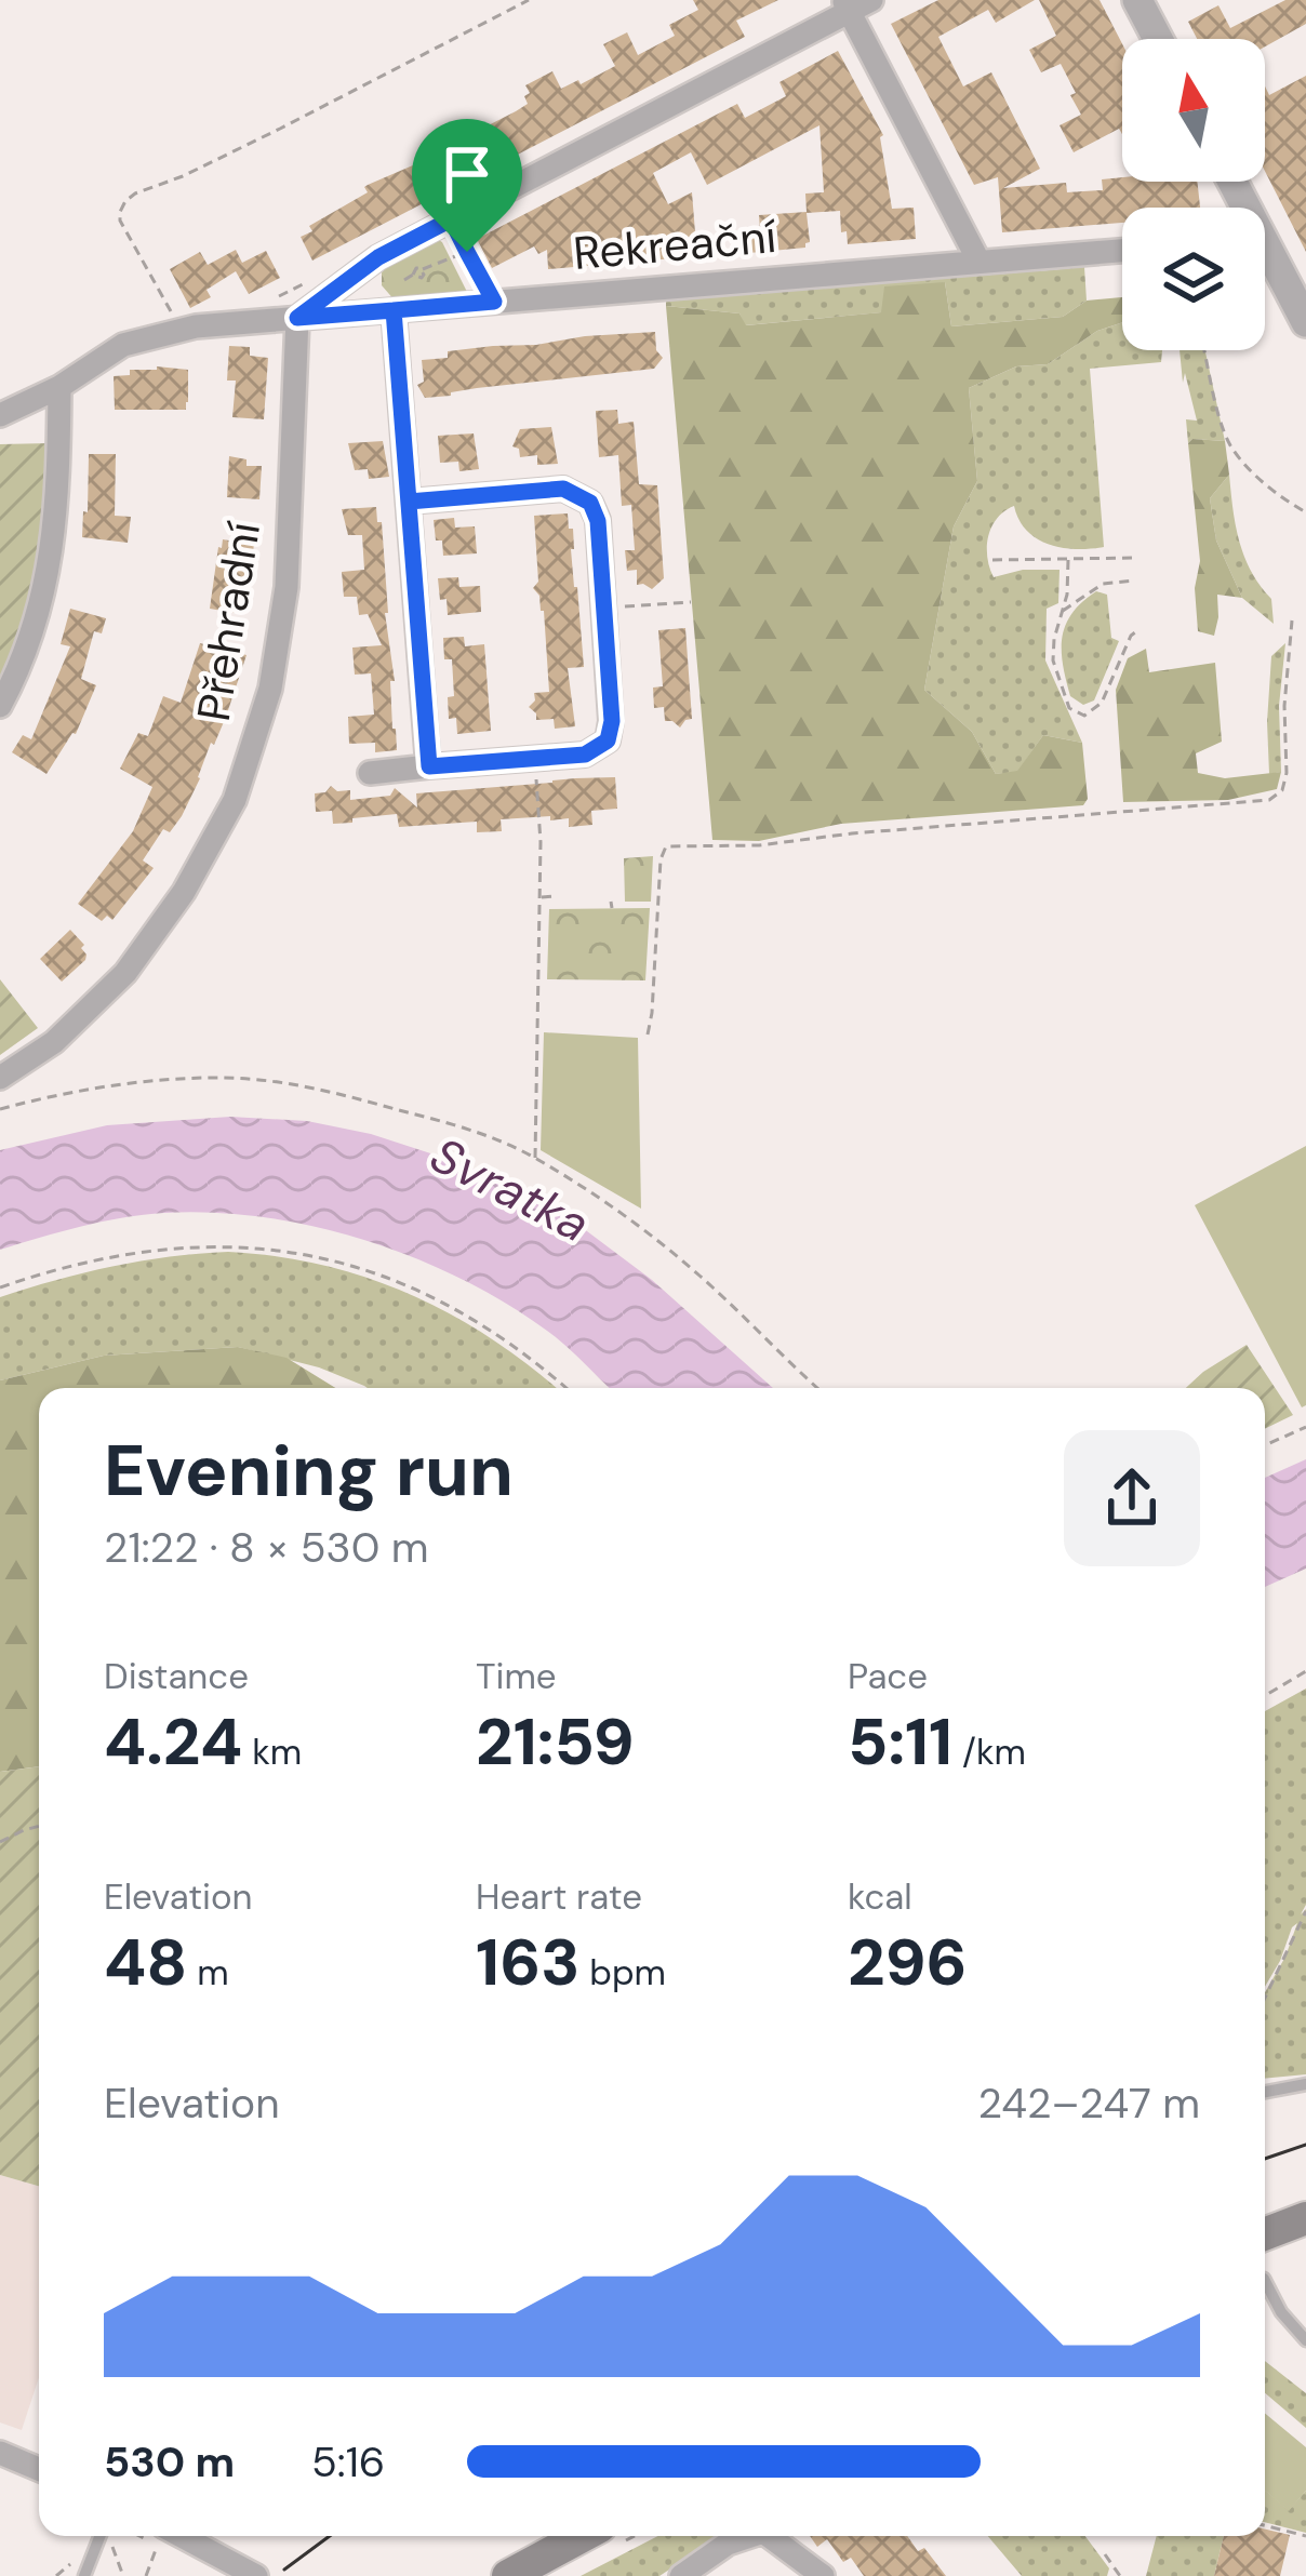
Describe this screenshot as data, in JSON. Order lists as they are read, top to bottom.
{
  "streets": {
    "street": ["Rekreační", "Přehradní"]
  },
  "crossings": [
    ["Rekreační", "Přehradní"]
  ],
  "water": ["Svratka"],
  "north": "top",
  "page": {
    "heading": ["Evening run", "21:22 · 8 × 530 m"],
    "stats": [
      ["Distance", "4.24 km"],
      ["Time", "21:59"],
      ["Pace", "5:11 /km"],
      ["Elevation", "48 m"],
      ["Heart rate", "163 bpm"],
      ["kcal", "296"]
    ],
    "chart": ["Elevation", "242–247 m"],
    "list": [
      {
        "name": "530 m",
        "note": "5:16"
      }
    ]
  }
}
